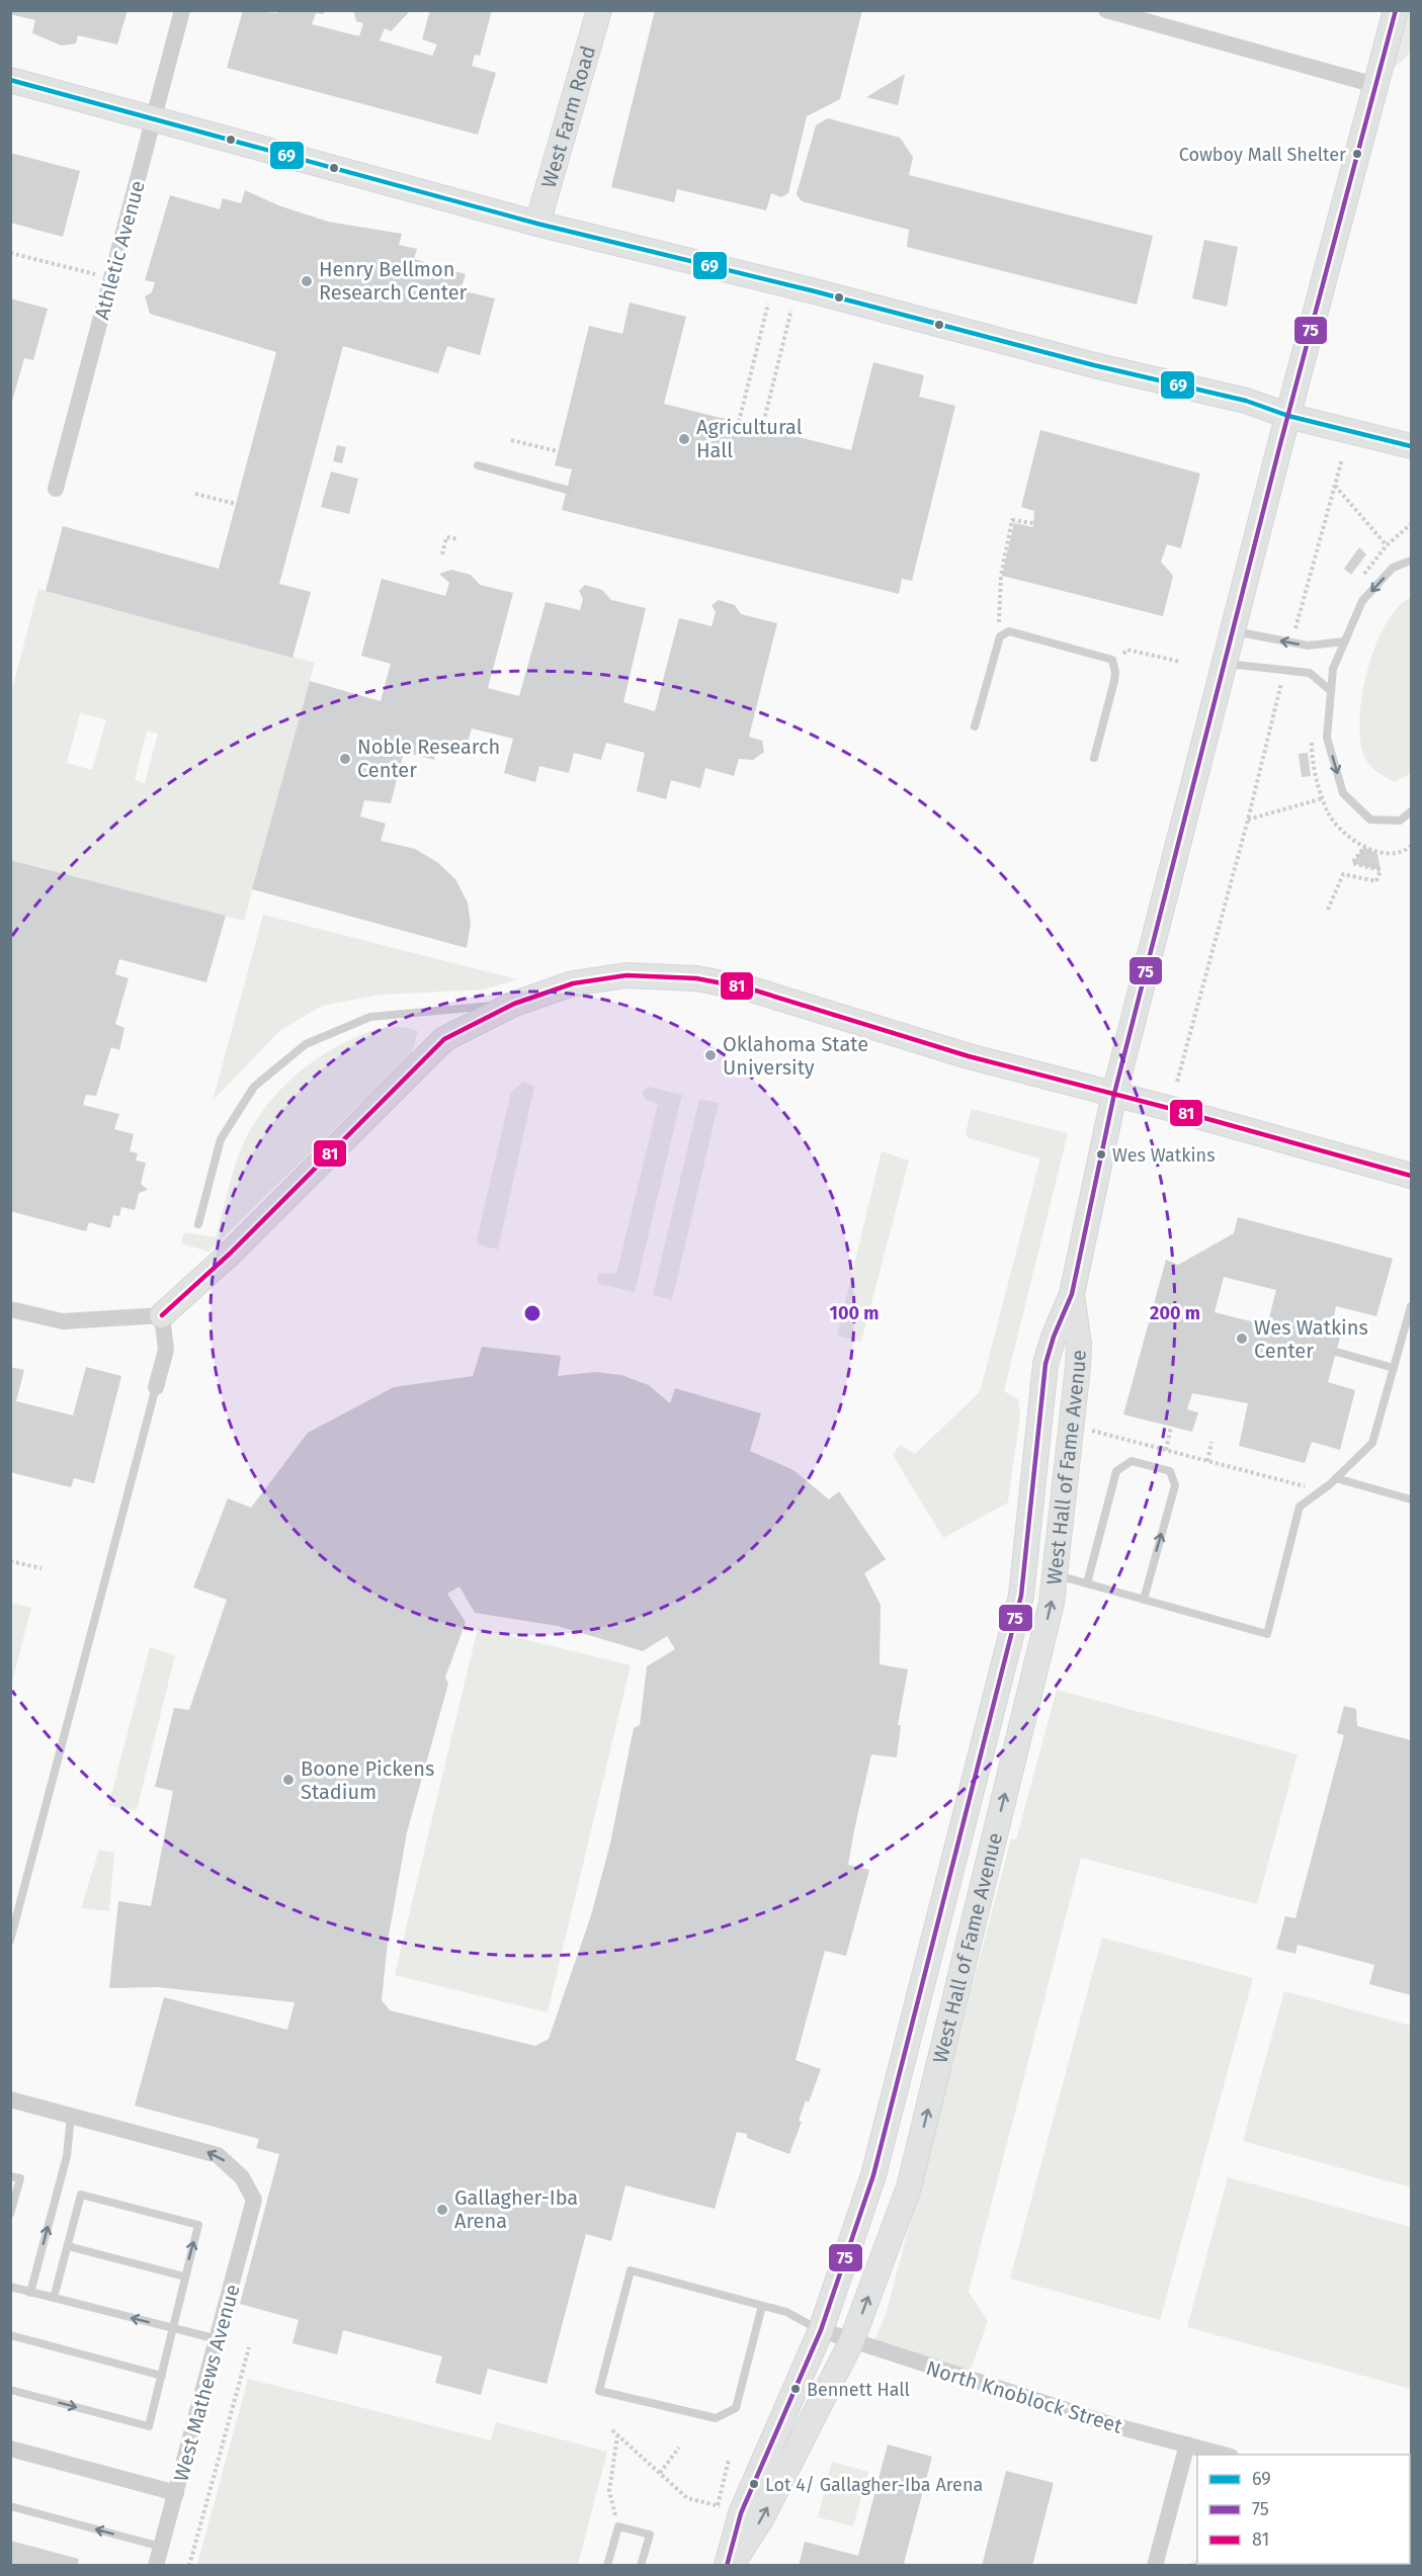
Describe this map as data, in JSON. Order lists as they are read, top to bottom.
{
  "streets": {
    "main road": ["West Farm Road", "West Hall of Fame Avenue"],
    "street": ["Athletic Avenue", "West Mathews Avenue", "North Knoblock Street"]
  },
  "crossings": [
    ["West Hall of Fame Avenue", "North Knoblock Street"]
  ],
  "places": [
    "Cowboy Mall Shelter",
    "Henry Bellmon Research Center",
    "Agricultural Hall",
    "Noble Research Center",
    "Oklahoma State University",
    "Wes Watkins",
    "Wes Watkins Center",
    "Boone Pickens Stadium",
    "Gallagher-Iba Arena",
    "Bennett Hall",
    "Lot 4/ Gallagher-Iba Arena"
  ],
  "lines": ["transit line 75", "transit line 69", "transit line 81"],
  "legend": ["69", "75", "81"],
  "rings": ["100 m", "200 m"]
}
